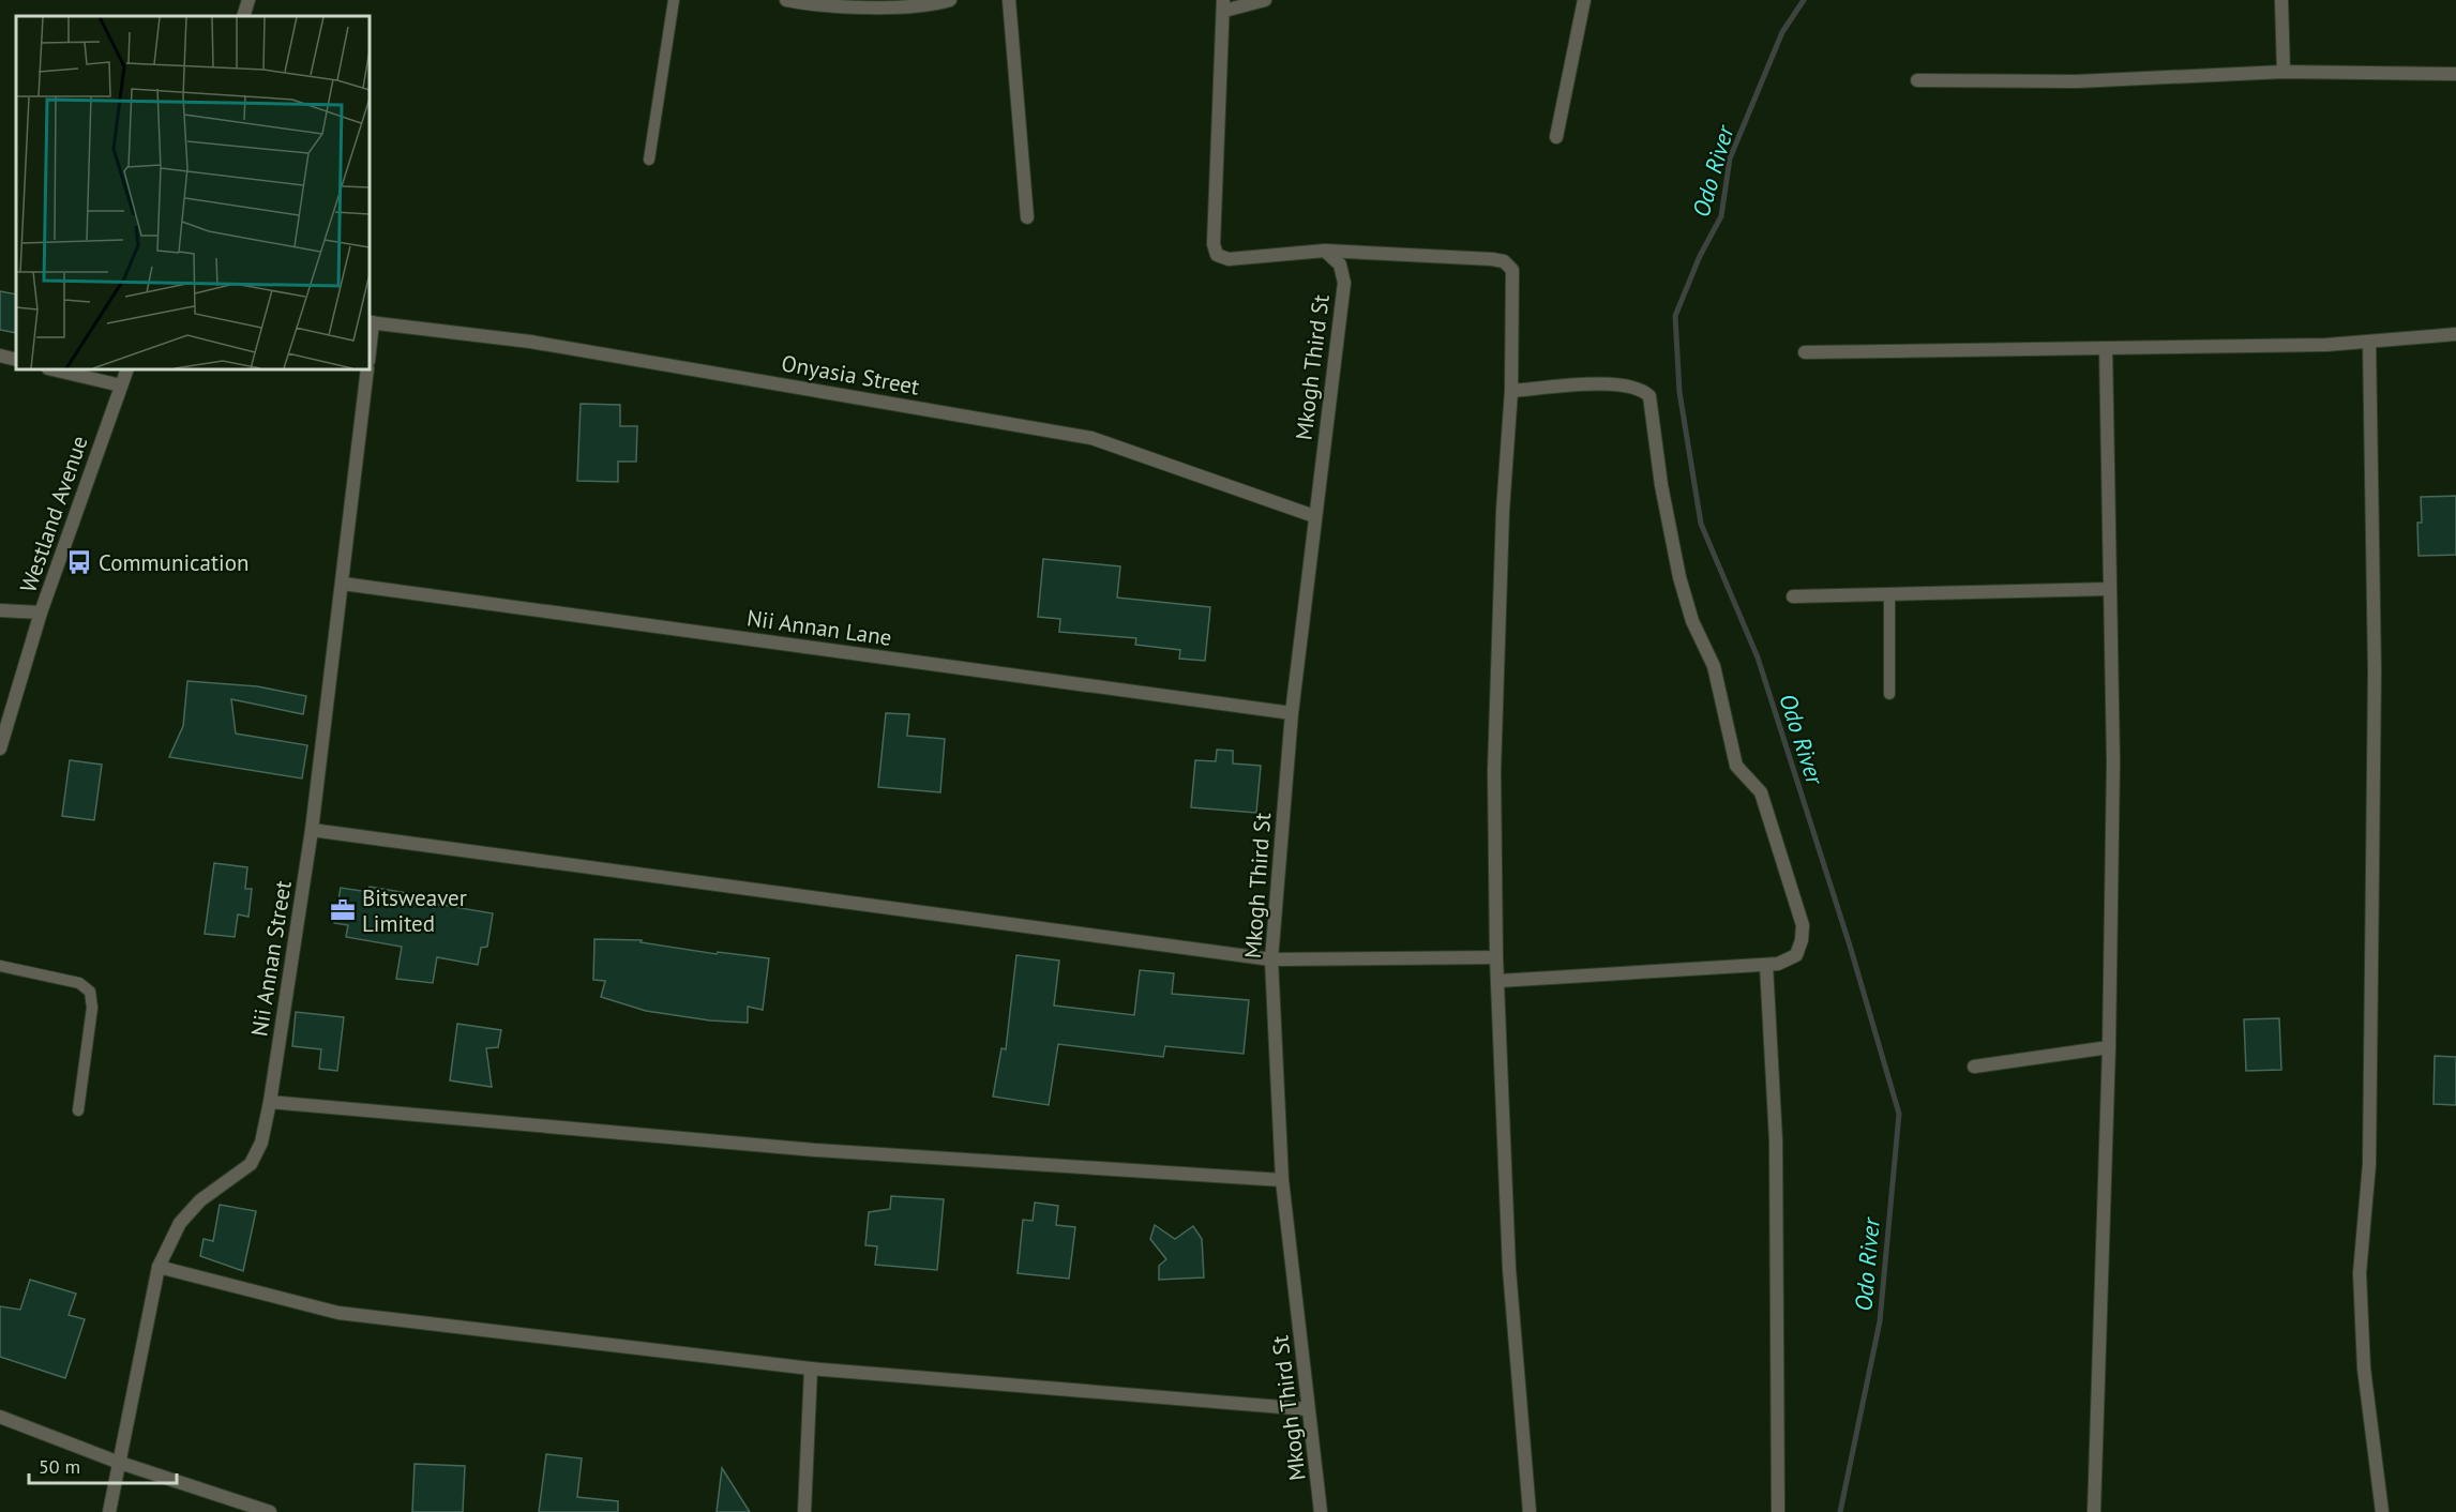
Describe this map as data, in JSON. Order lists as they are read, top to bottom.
{
  "streets": {
    "street": [
      "Mkogh Third St",
      "Onyasia Street",
      "Westland Avenue",
      "Nii Annan Lane",
      "Nii Annan Street"
    ]
  },
  "crossings": [
    ["Mkogh Third St", "Onyasia Street"],
    ["Mkogh Third St", "Nii Annan Lane"],
    ["Nii Annan Lane", "Nii Annan Street"]
  ],
  "water": ["Odo River"],
  "places": {
    "bus stop": ["Communication"],
    "office": ["Bitsweaver Limited"]
  },
  "scale_bar": "50 m"
}
